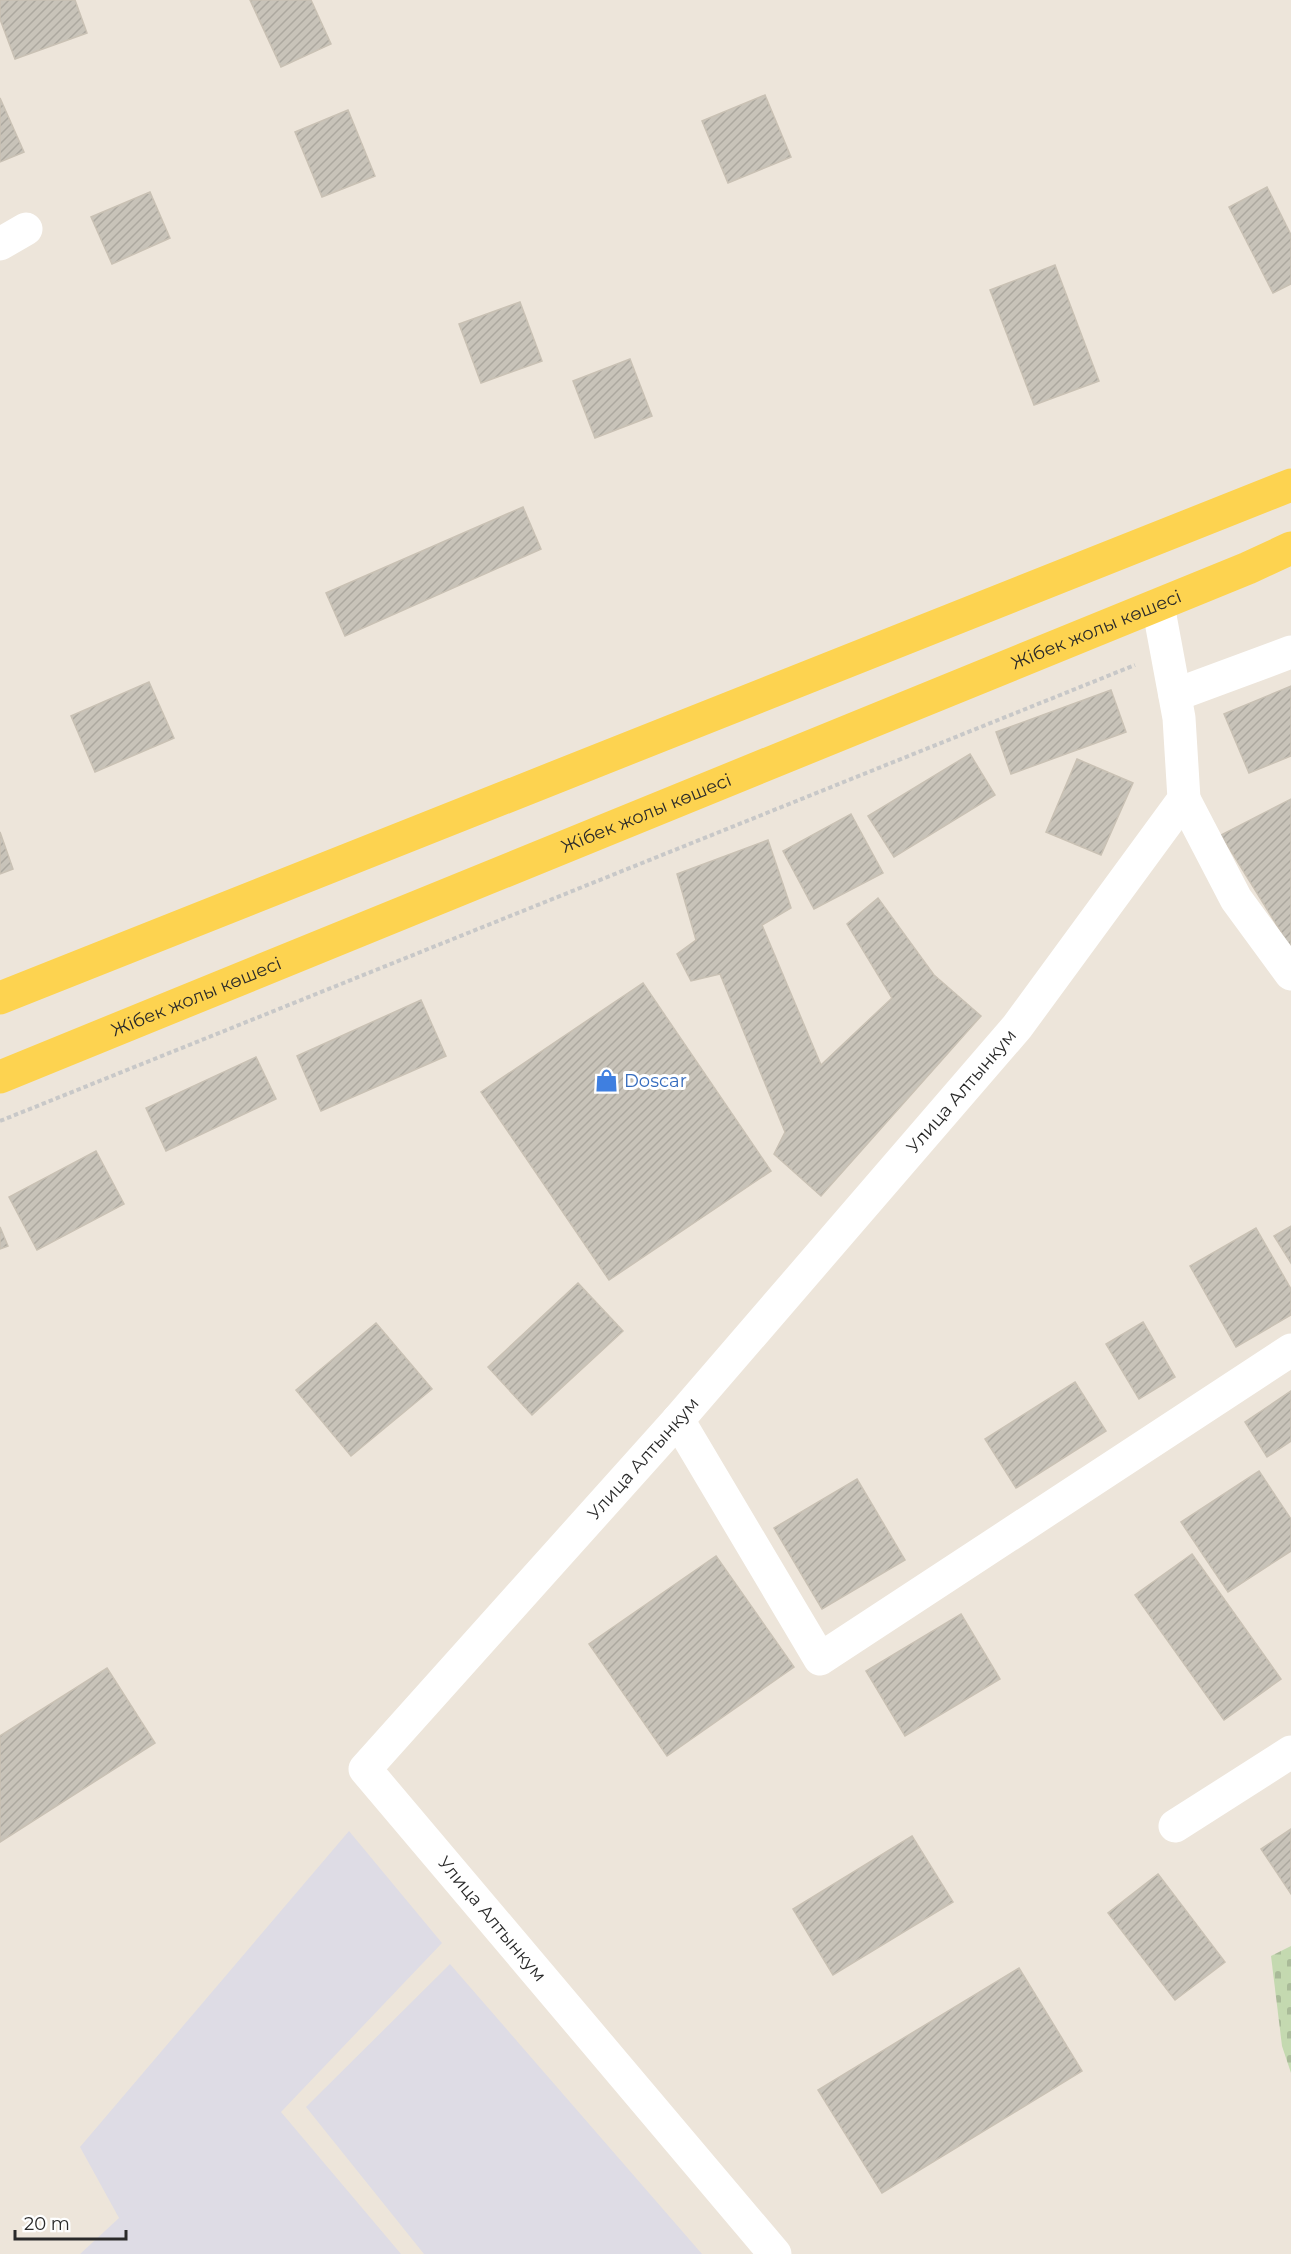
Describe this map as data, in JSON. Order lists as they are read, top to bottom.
{
  "streets": {
    "main road": ["Жібек жолы көшесі"],
    "street": ["Улица Алтынкум"]
  },
  "places": {
    "shop": ["Doscar"]
  },
  "scale_bar": "20 m"
}
